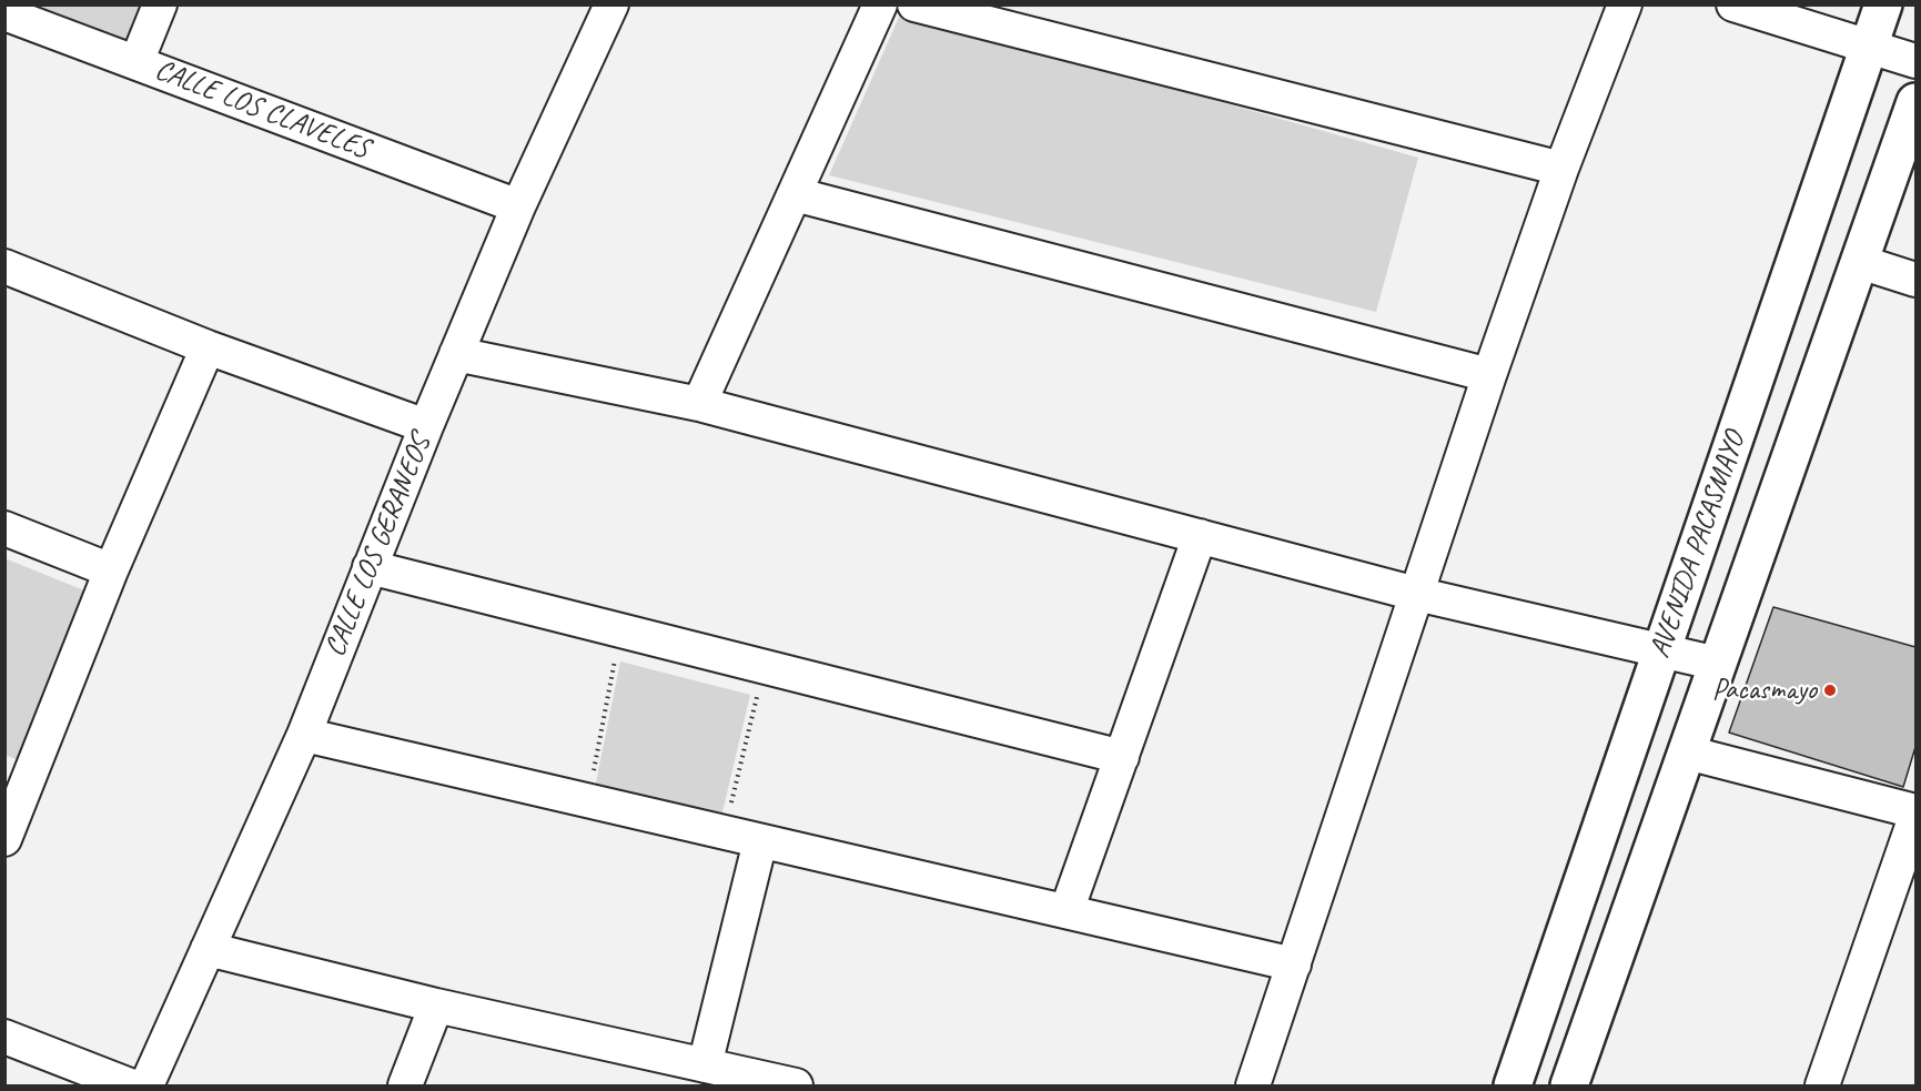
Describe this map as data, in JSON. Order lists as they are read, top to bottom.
{
  "streets": {
    "main road": ["AVENIDA PACASMAYO"],
    "street": ["CALLE LOS CLAVELES", "CALLE LOS GERANEOS"]
  },
  "crossings": [
    ["CALLE LOS CLAVELES", "CALLE LOS GERANEOS"]
  ],
  "places": ["Pacasmayo"]
}
